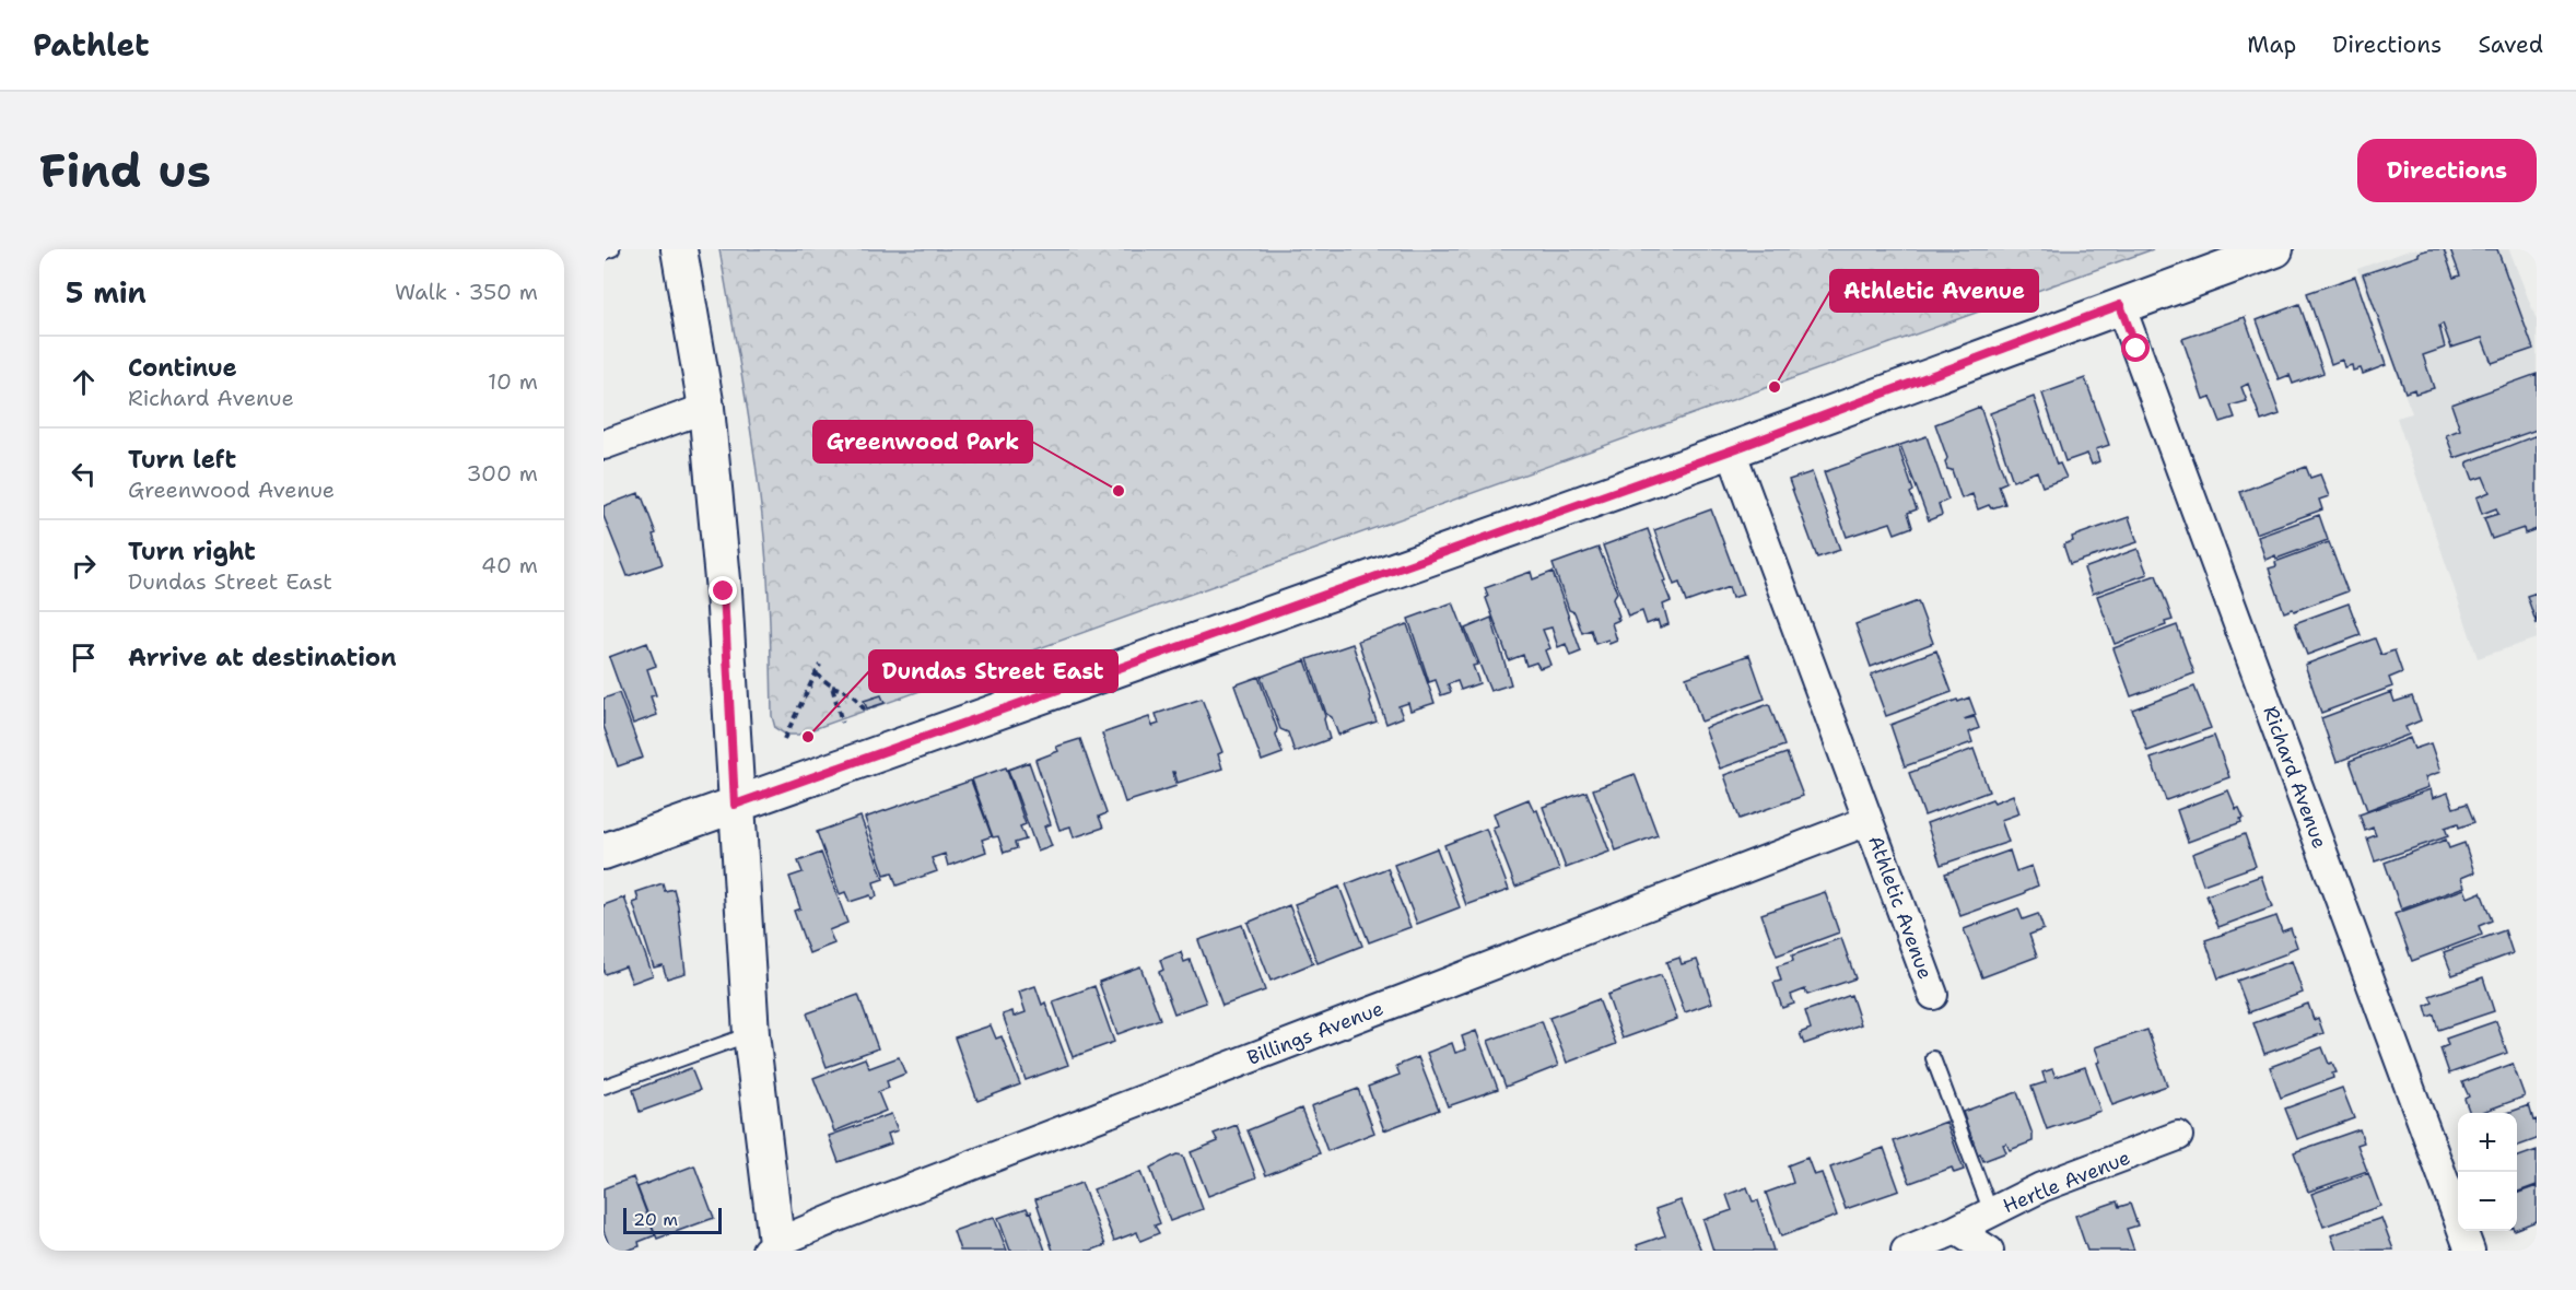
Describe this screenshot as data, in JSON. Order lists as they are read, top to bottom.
{
  "streets": {
    "street": [
      "Richard Avenue",
      "Athletic Avenue",
      "Billings Avenue",
      "Hertle Avenue"
    ]
  },
  "crossings": [
    ["Athletic Avenue", "Billings Avenue"]
  ],
  "places": ["Athletic Avenue", "Greenwood Park", "Dundas Street East"],
  "scale_bar": "20 m",
  "page": {
    "header": "Pathlet",
    "nav": ["Map", "Directions", "Saved"],
    "buttons": "Directions",
    "title": "Find us",
    "heading": ["5 min", "Walk · 350 m"],
    "list": [
      ["Continue", "Richard Avenue", "10 m"],
      ["Turn left", "Greenwood Avenue", "300 m"],
      ["Turn right", "Dundas Street East", "40 m"],
      "Arrive at destination"
    ],
    "map_buttons": ["+", "−"],
    "scale": "20 m"
  }
}
